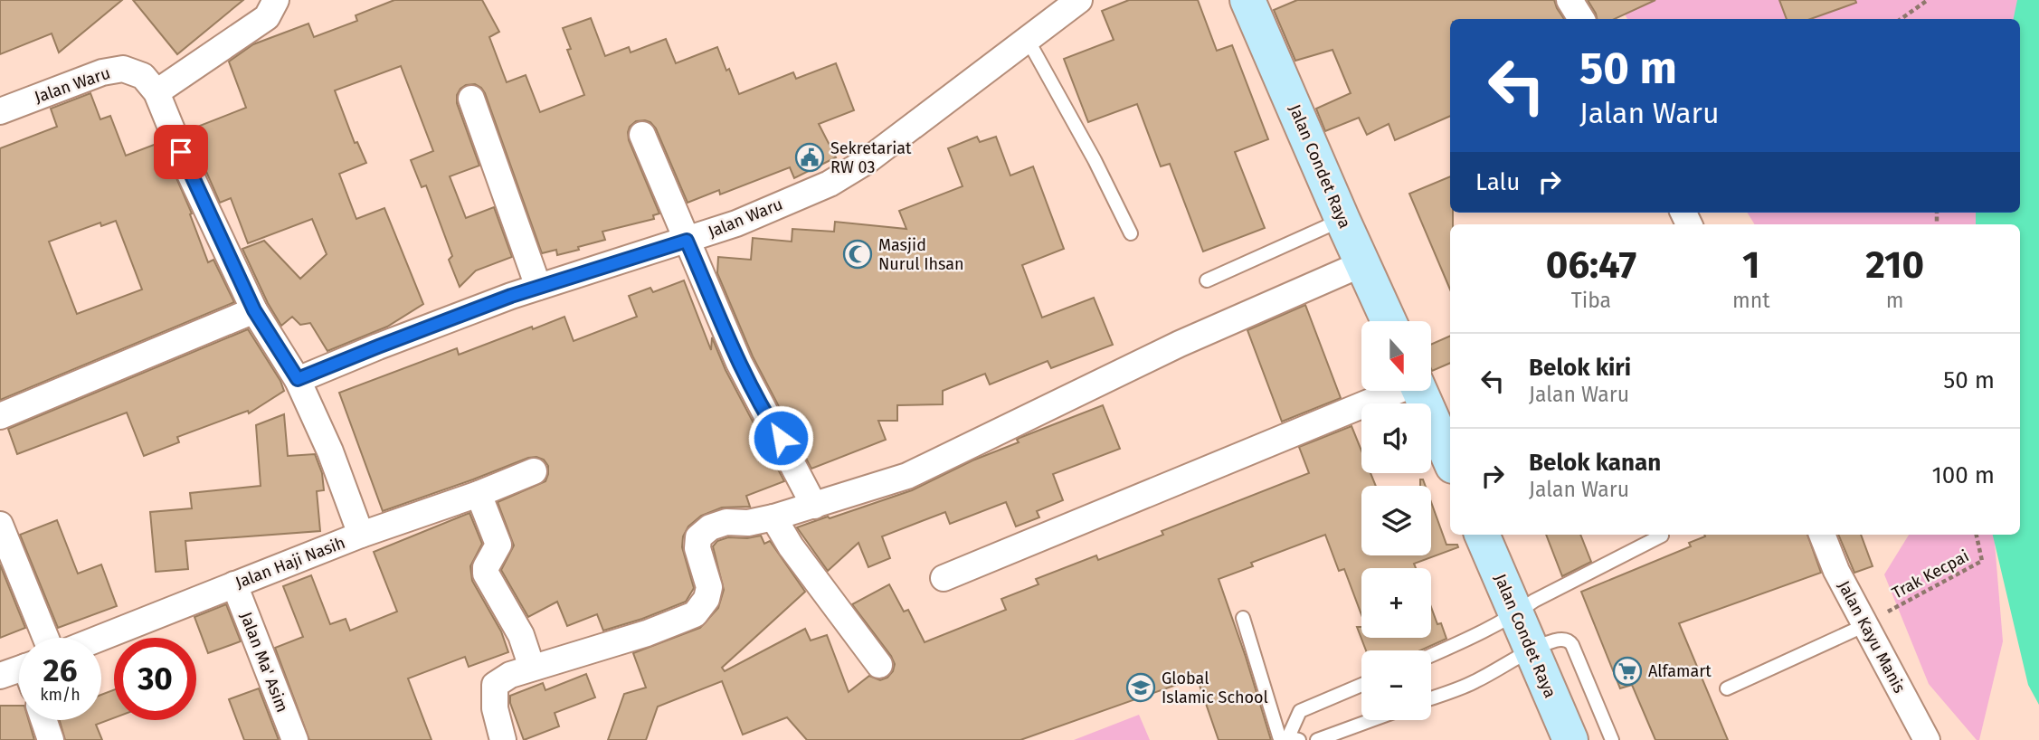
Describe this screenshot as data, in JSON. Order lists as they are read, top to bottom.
{
  "streets": {
    "street": [
      "Jalan Waru",
      "Jalan Condet Raya",
      "Jalan Haji Nasih",
      "Jalan Kayu Manis",
      "Jalan Ma' Asim"
    ],
    "path": ["Trak Kecpai"]
  },
  "crossings": [
    ["Jalan Waru", "Jalan Haji Nasih"],
    ["Jalan Haji Nasih", "Jalan Ma' Asim"],
    ["Trak Kecpai", "Jalan Kayu Manis"]
  ],
  "places": {
    "public building": ["Sekretariat RW 03"],
    "mosque": ["Masjid Nurul Ihsan"],
    "supermarket": ["Alfamart"],
    "school or university": ["Global Islamic School"]
  },
  "north": "bottom",
  "page": {
    "turn": ["50 m", "Jalan Waru"],
    "then": "Lalu",
    "eta": [
      "06:47",
      "Tiba",
      "1",
      "mnt",
      "210",
      "m"
    ],
    "map_buttons": ["+", "−"],
    "list": [
      {
        "name": "Belok kiri",
        "note": "Jalan Waru",
        "value": "50 m"
      },
      {
        "name": "Belok kanan",
        "note": "Jalan Waru",
        "value": "100 m"
      }
    ],
    "speed": "26 km/h",
    "limit": "30"
  }
}
